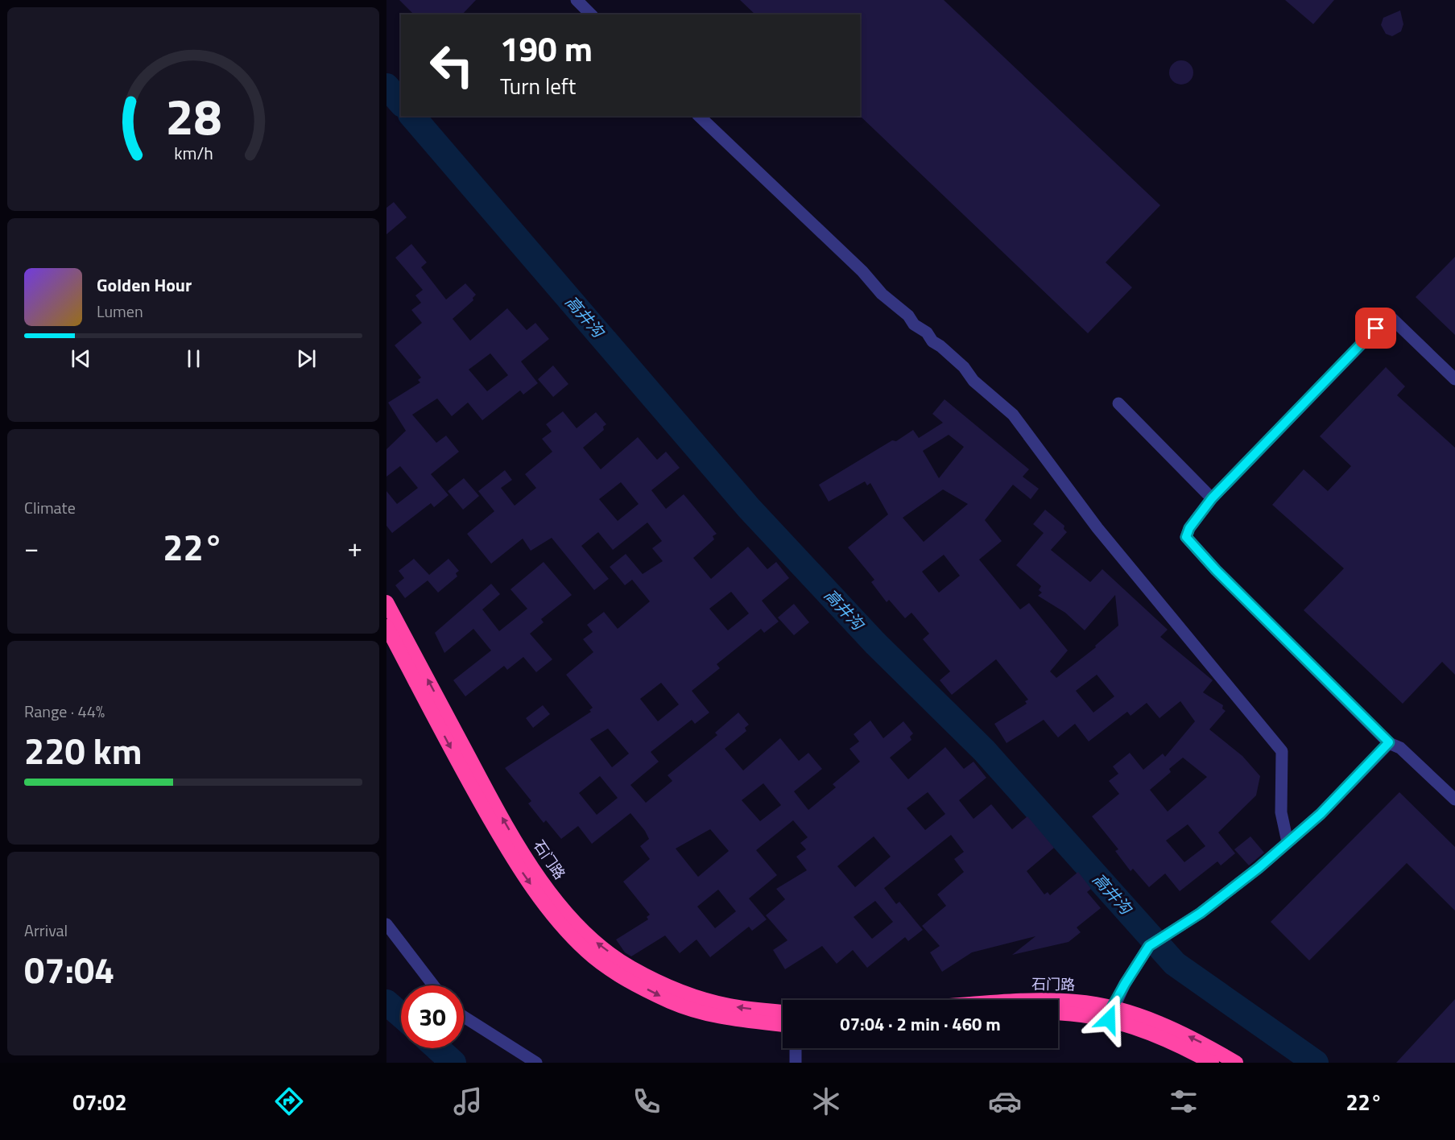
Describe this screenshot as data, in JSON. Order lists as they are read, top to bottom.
{
  "streets": {
    "highway": ["石门路"]
  },
  "water": ["高井沟"],
  "page": {
    "turn": ["190 m", "Turn left"],
    "song": ["Golden Hour", "Lumen"],
    "tile": [
      "Climate",
      ["Range · 44%", "220 km"],
      ["Arrival", "07:04"]
    ],
    "heat": ["−", "22°", "+"],
    "limit": "30",
    "trip": "07:04 · 2 min · 460 m",
    "tabs": ["07:02", "22°"],
    "gauge": ["28", "km/h"]
  }
}
